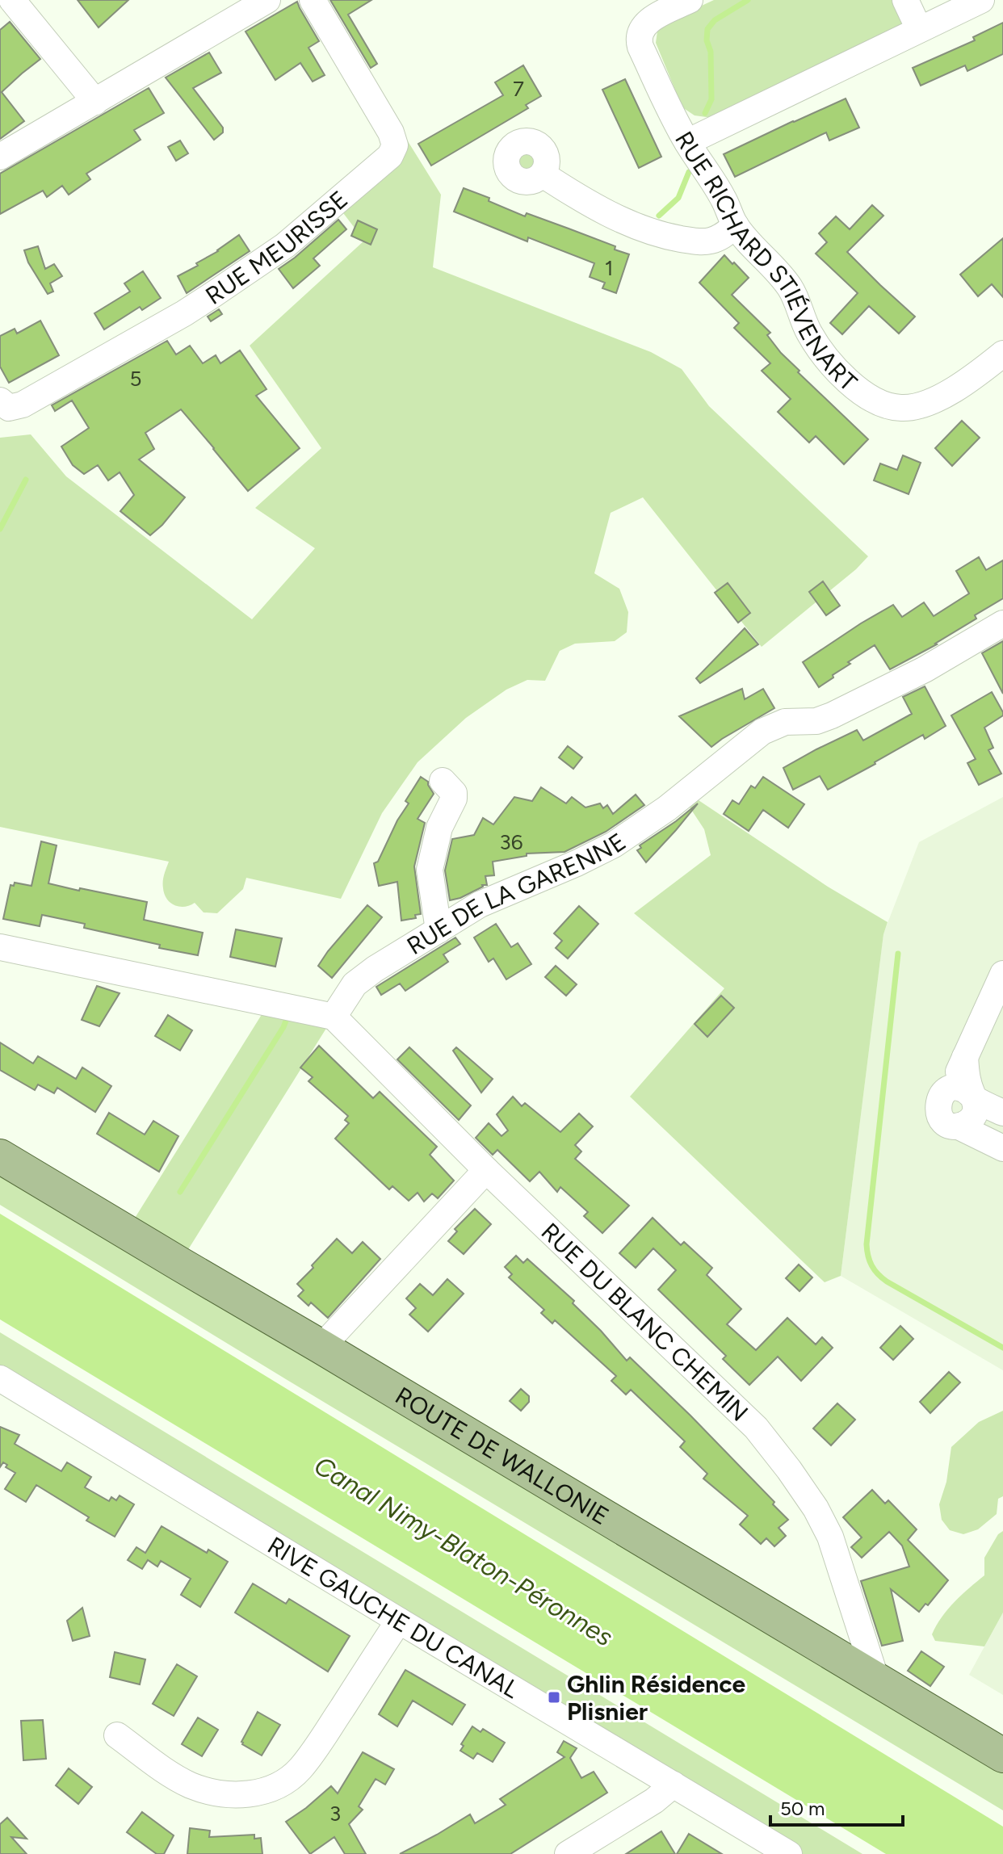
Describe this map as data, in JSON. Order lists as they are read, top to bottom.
{
  "streets": {
    "main road": ["ROUTE DE WALLONIE"],
    "street": [
      "RUE MEURISSE",
      "RUE RICHARD STIÉVENART",
      "RUE DE LA GARENNE",
      "RUE DU BLANC CHEMIN",
      "RIVE GAUCHE DU CANAL"
    ]
  },
  "crossings": [
    ["RUE DE LA GARENNE", "RUE DU BLANC CHEMIN"],
    ["RUE DU BLANC CHEMIN", "ROUTE DE WALLONIE"]
  ],
  "water": ["Canal Nimy-Blaton-Péronnes"],
  "places": {
    "transit": ["Ghlin Résidence Plisnier"]
  },
  "house_numbers": [
    "7",
    "1",
    "5",
    "36",
    "3"
  ],
  "scale_bar": "50 m"
}
